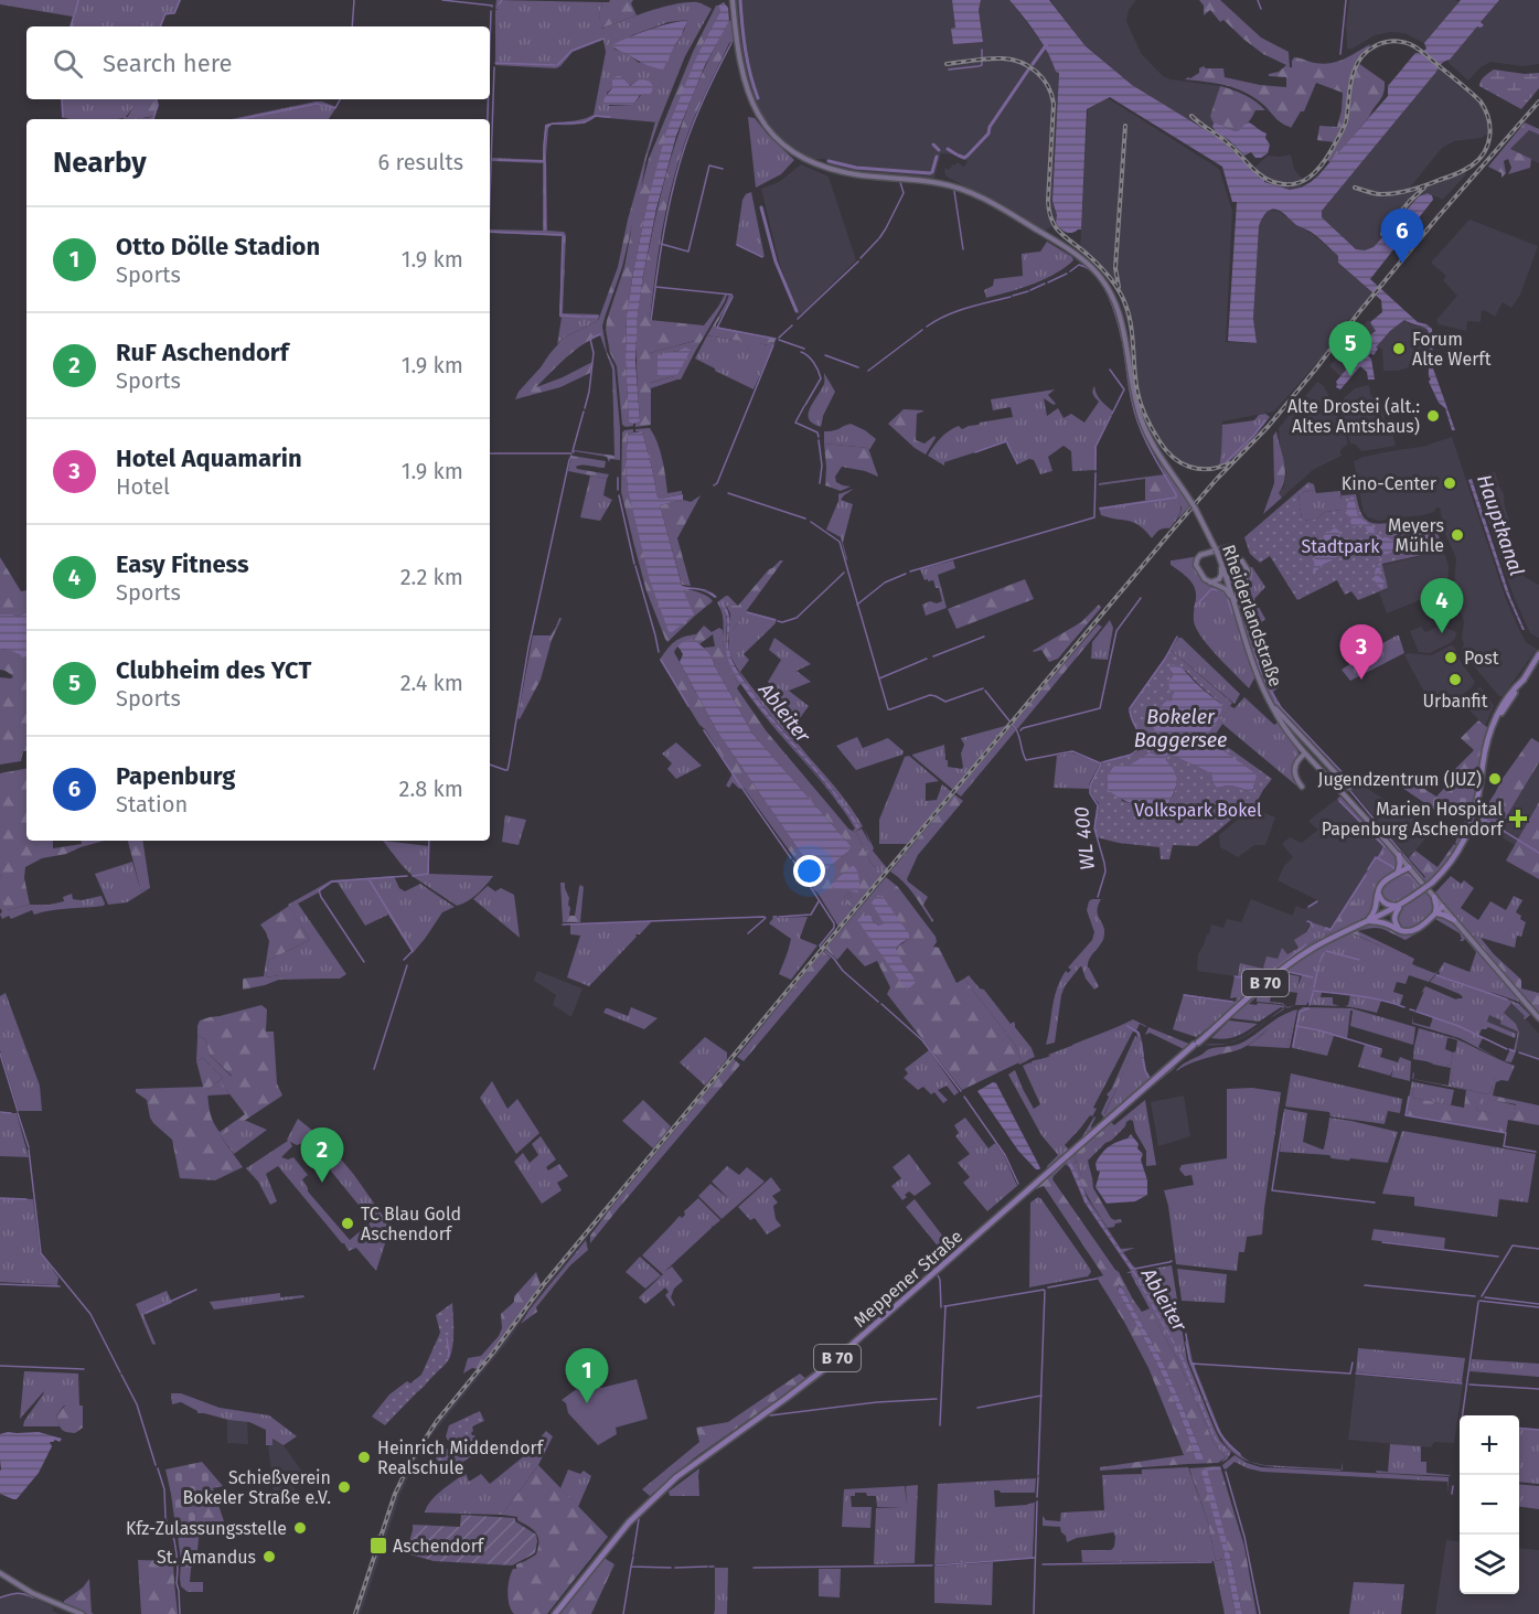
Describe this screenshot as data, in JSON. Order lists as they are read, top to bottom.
{
  "streets": {
    "main road": ["Rheiderlandstraße", "B 70", "Meppener Straße"]
  },
  "water": [
    "Hauptkanal",
    "Ableiter",
    "Bokeler Baggersee",
    "WL 400"
  ],
  "parks": ["Stadtpark", "Volkspark Bokel"],
  "places": {
    "other": [
      "Forum Alte Werft",
      "Alte Drostei (alt.: Altes Amtshaus)",
      "Kino-Center",
      "Meyers Mühle",
      "Post",
      "Urbanfit",
      "Jugendzentrum (JUZ)",
      "TC Blau Gold Aschendorf",
      "Heinrich Middendorf Realschule",
      "Schießverein Bokeler Straße e.V.",
      "Kfz-Zulassungsstelle",
      "St. Amandus"
    ],
    "health": ["Marien Hospital Papenburg Aschendorf"],
    "transit": ["Aschendorf"]
  },
  "page": {
    "search": "Search here",
    "heading": ["Nearby", "6 results"],
    "list": [
      {
        "mark": "1",
        "name": "Otto Dölle Stadion",
        "note": "Sports",
        "value": "1.9 km"
      },
      {
        "mark": "2",
        "name": "RuF Aschendorf",
        "note": "Sports",
        "value": "1.9 km"
      },
      {
        "mark": "3",
        "name": "Hotel Aquamarin",
        "note": "Hotel",
        "value": "1.9 km"
      },
      {
        "mark": "4",
        "name": "Easy Fitness",
        "note": "Sports",
        "value": "2.2 km"
      },
      {
        "mark": "5",
        "name": "Clubheim des YCT",
        "note": "Sports",
        "value": "2.4 km"
      },
      {
        "mark": "6",
        "name": "Papenburg",
        "note": "Station",
        "value": "2.8 km"
      }
    ],
    "pins": [
      "6",
      "5",
      "4",
      "3",
      "2",
      "1"
    ],
    "map_buttons": ["+", "−"]
  }
}
